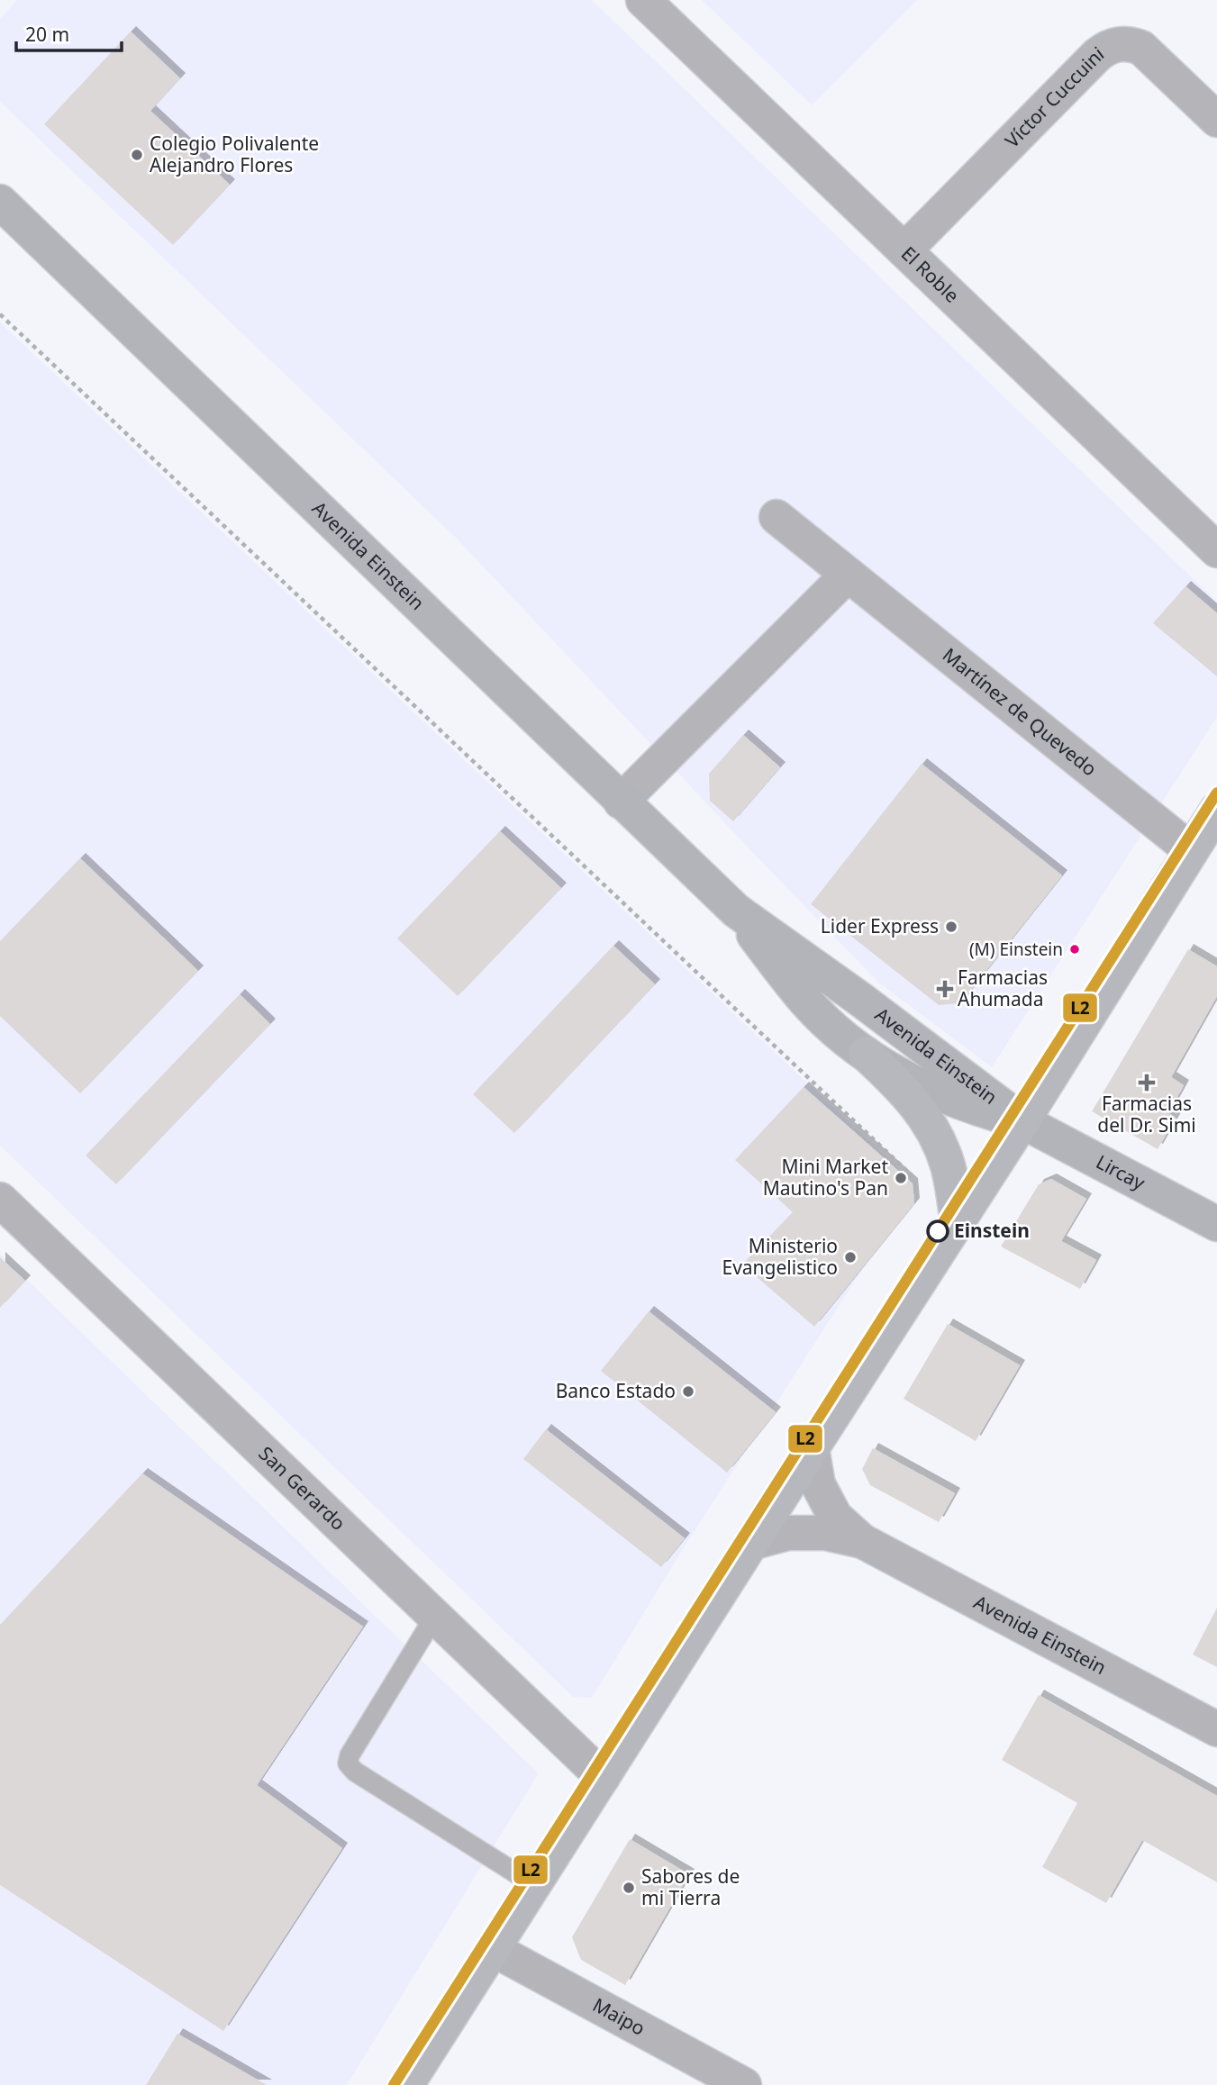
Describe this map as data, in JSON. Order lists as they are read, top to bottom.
{
  "streets": {
    "main road": ["Avenida Einstein", "Lircay"],
    "street": [
      "Víctor Cuccuini",
      "El Roble",
      "Martínez de Quevedo",
      "San Gerardo",
      "Maipo"
    ]
  },
  "crossings": [
    ["Víctor Cuccuini", "El Roble"],
    ["Avenida Einstein", "Lircay"]
  ],
  "places": {
    "other": [
      "Colegio Polivalente Alejandro Flores",
      "Lider Express",
      "(M) Einstein",
      "Mini Market Mautino's Pan",
      "Einstein",
      "Ministerio Evangelistico",
      "Banco Estado",
      "Sabores de mi Tierra"
    ],
    "health": ["Farmacias Ahumada", "Farmacias del Dr. Simi"]
  },
  "lines": ["transit line L2"],
  "scale_bar": "20 m"
}
